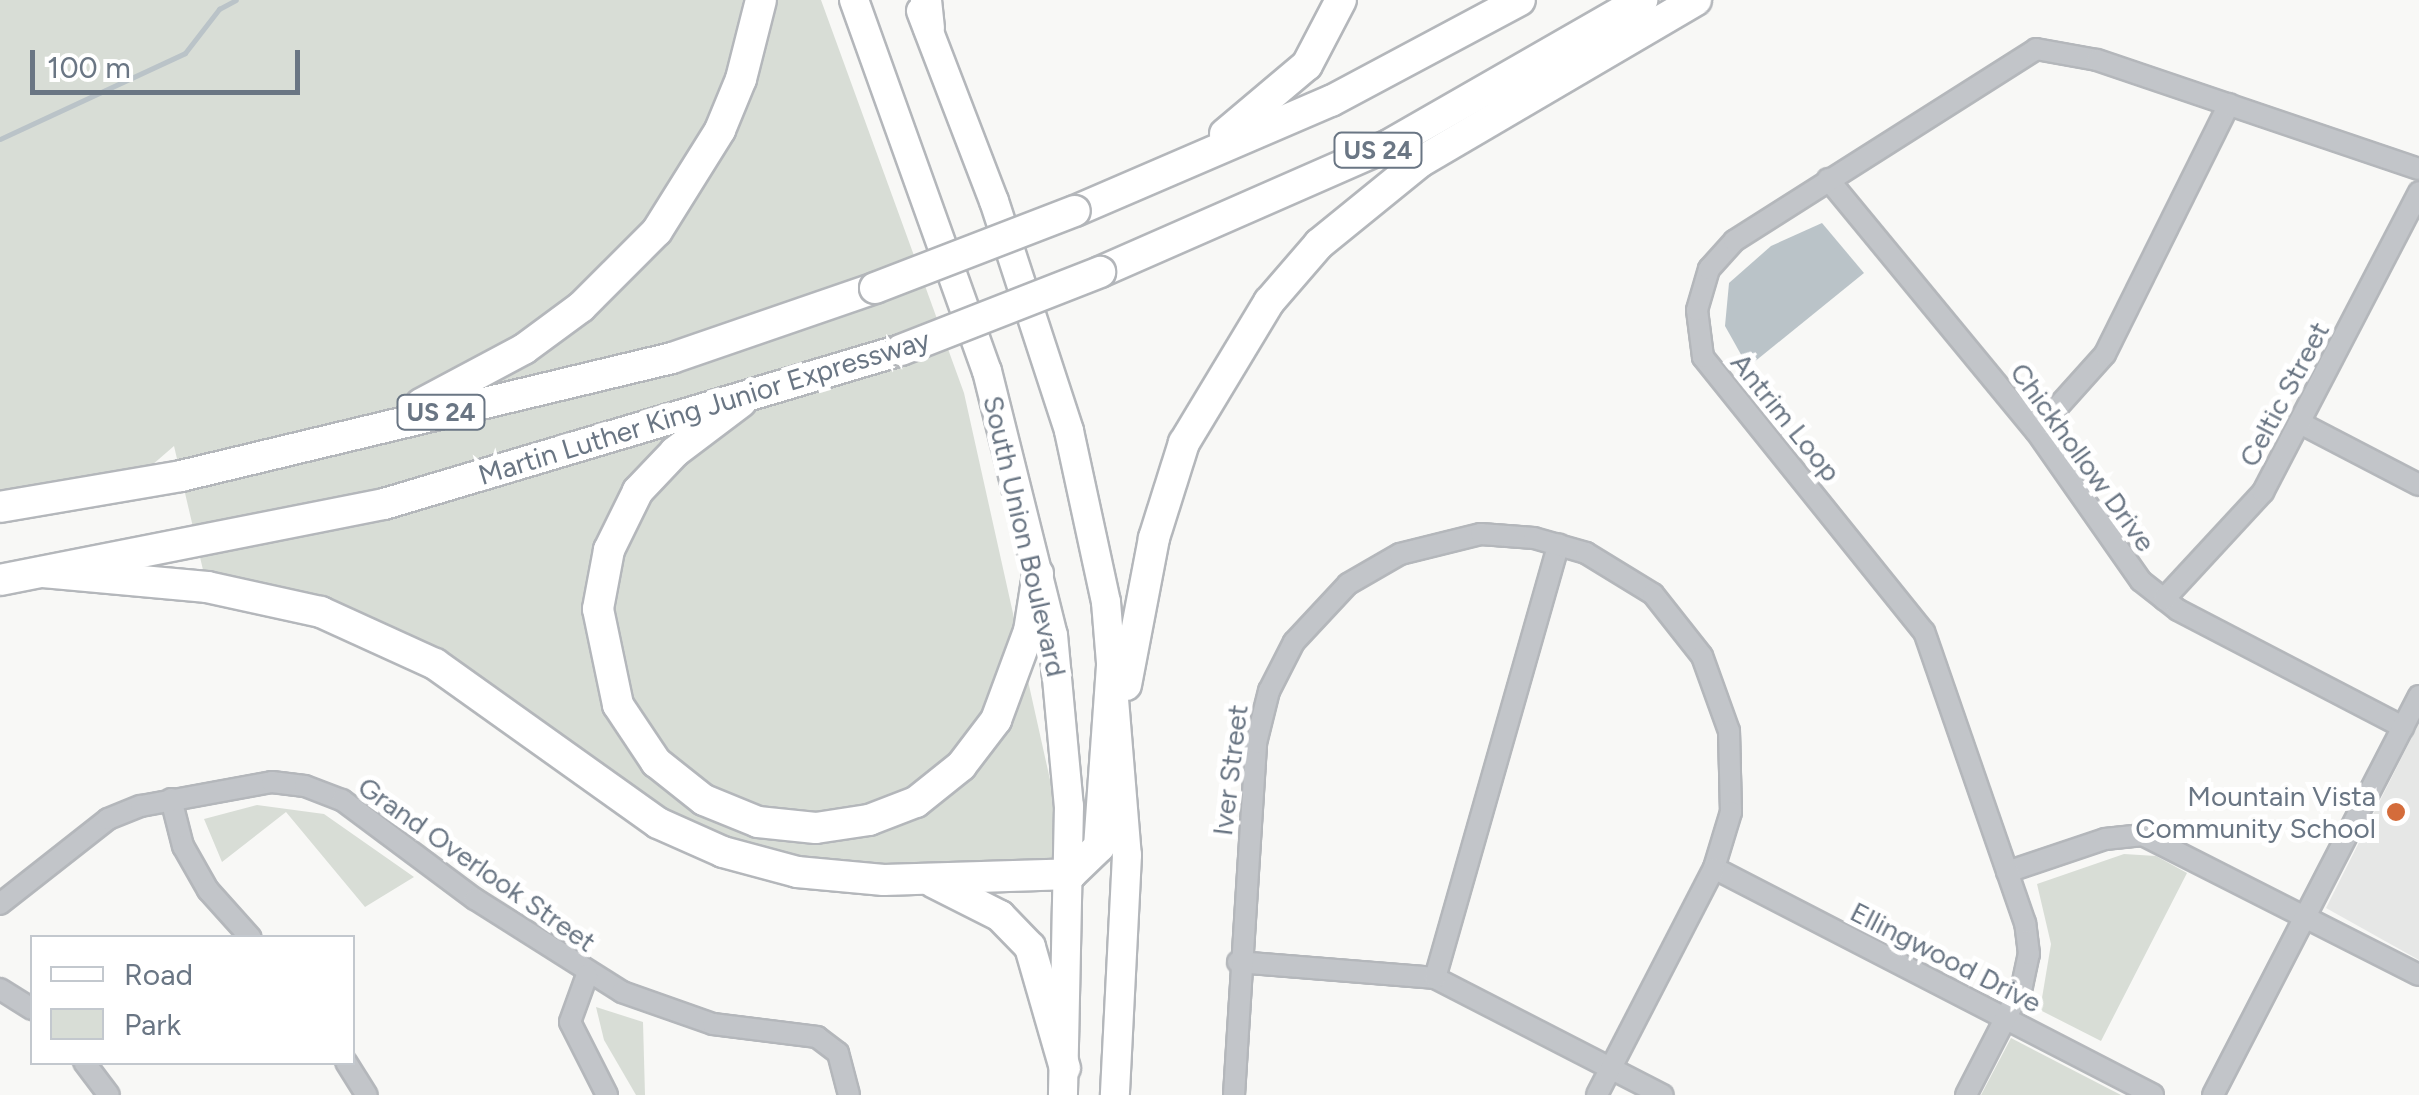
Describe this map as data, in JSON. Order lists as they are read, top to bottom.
{
  "streets": {
    "highway": ["US 24", "Martin Luther King Junior Expressway"],
    "main road": ["South Union Boulevard"],
    "street": [
      "Celtic Street",
      "Antrim Loop",
      "Chickhollow Drive",
      "Iver Street",
      "Grand Overlook Street",
      "Ellingwood Drive"
    ]
  },
  "crossings": [
    ["Celtic Street", "Chickhollow Drive"],
    ["Antrim Loop", "Chickhollow Drive"],
    ["Antrim Loop", "Ellingwood Drive"],
    ["Iver Street", "Ellingwood Drive"]
  ],
  "places": ["Mountain Vista Community School"],
  "legend": ["Road", "Park"],
  "scale_bar": "100 m"
}
